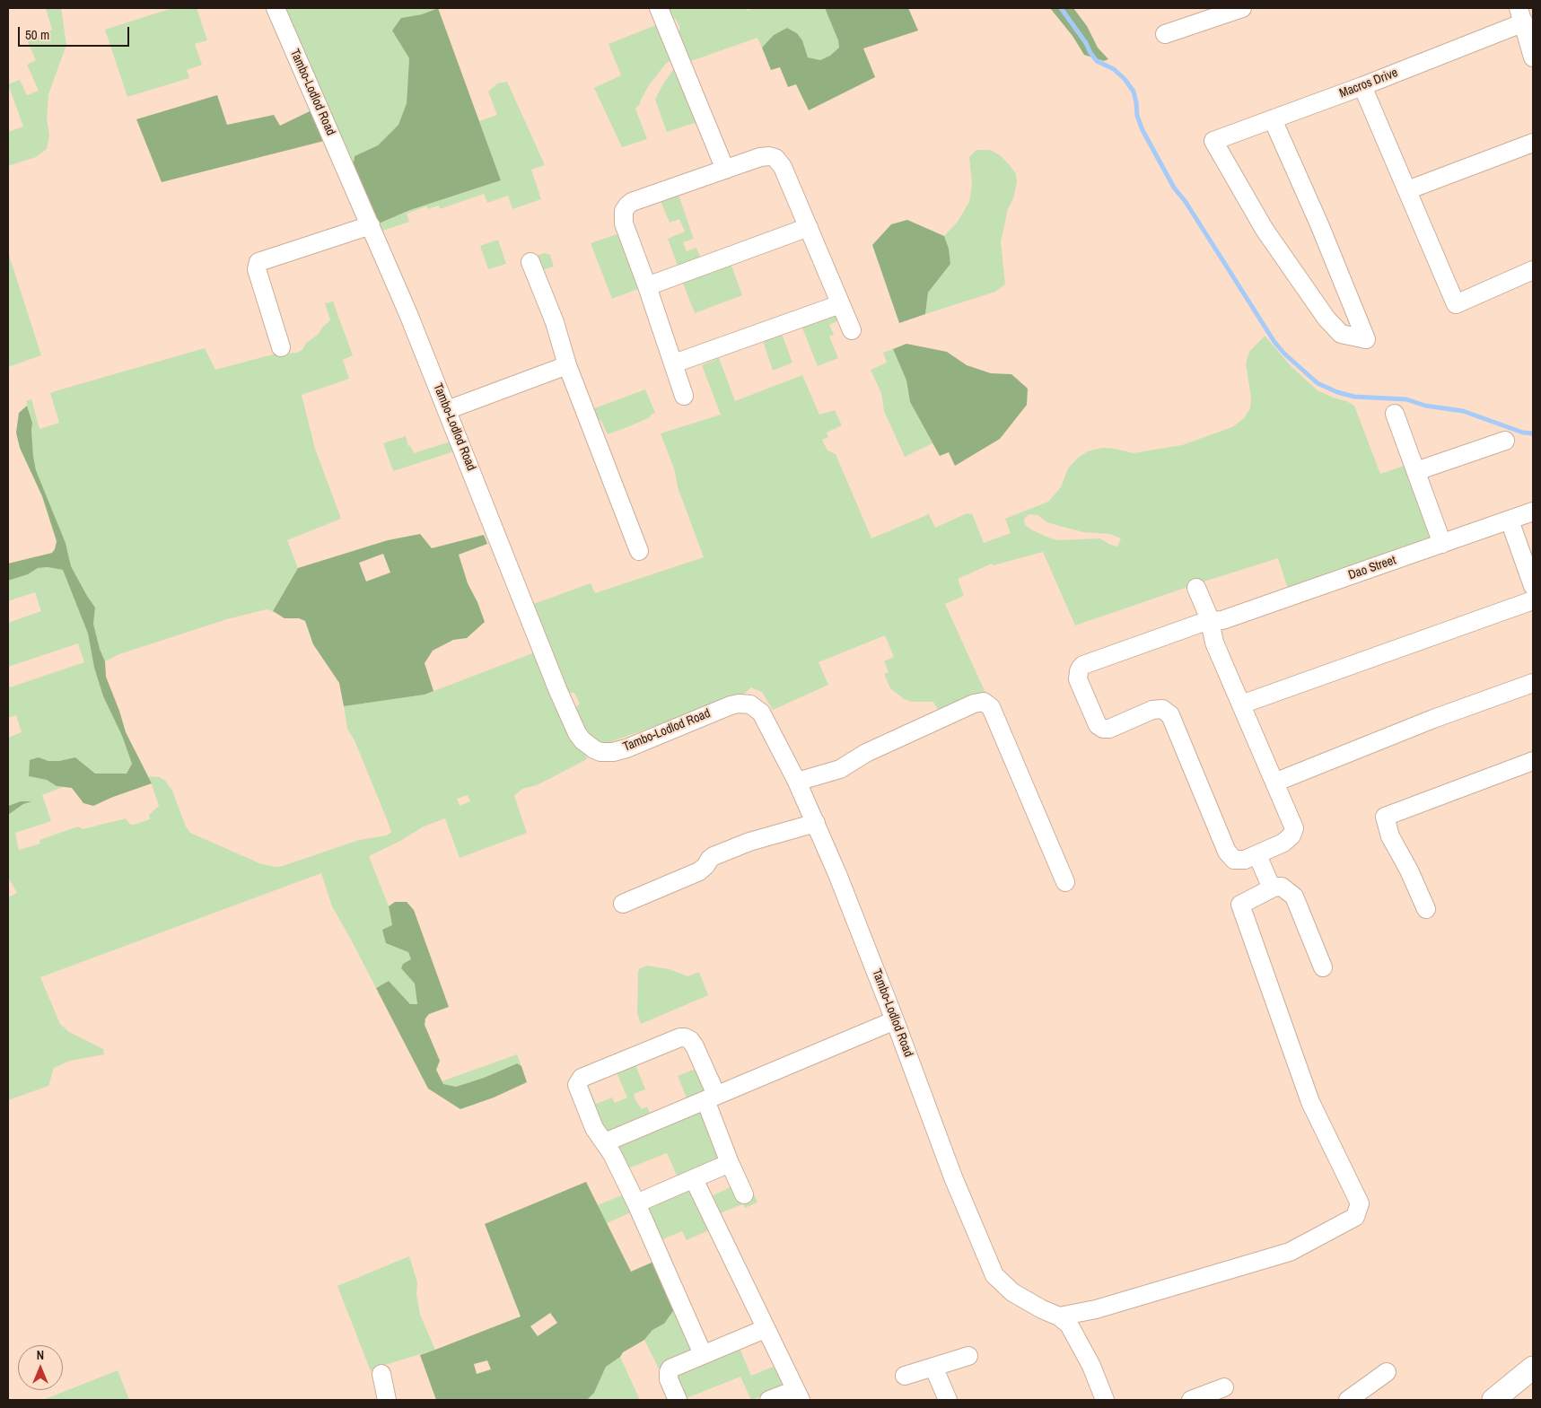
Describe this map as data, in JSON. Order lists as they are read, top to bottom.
{
  "streets": {
    "street": ["Macros Drive", "Tambo-Lodlod Road", "Dao Street"]
  },
  "scale_bar": "50 m",
  "north": "top"
}
